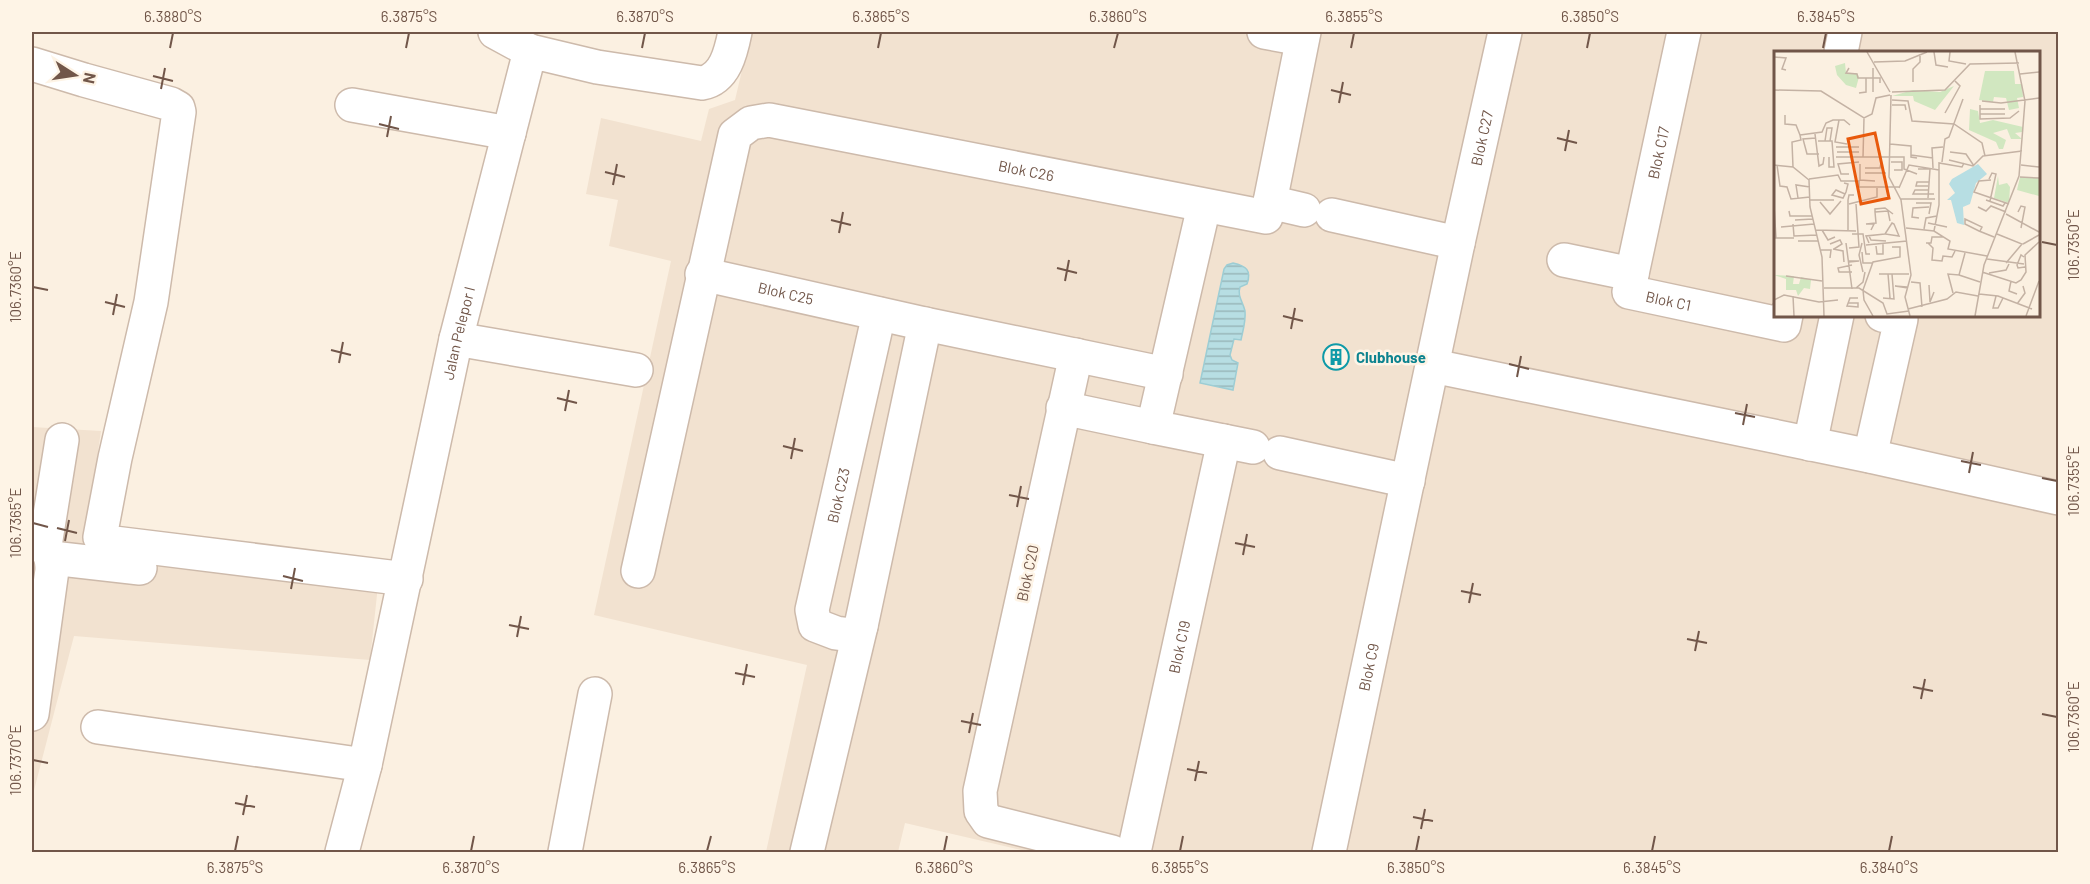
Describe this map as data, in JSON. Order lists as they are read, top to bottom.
{
  "streets": {
    "street": [
      "Blok C27",
      "Blok C17",
      "Blok C26",
      "Blok C25",
      "Blok C1",
      "Jalan Pelepor I",
      "Blok C23",
      "Blok C20",
      "Blok C19",
      "Blok C9"
    ]
  },
  "crossings": [
    ["Blok C27", "Blok C9"],
    ["Blok C17", "Blok C1"],
    ["Blok C26", "Blok C25"],
    ["Blok C25", "Blok C23"],
    ["Blok C25", "Blok C20"]
  ],
  "places": {
    "building": ["Clubhouse"]
  },
  "north": "right",
  "coordinates": [
    "6.3880°S",
    "6.3875°S",
    "6.3870°S",
    "6.3865°S",
    "6.3860°S",
    "6.3855°S",
    "6.3850°S",
    "6.3845°S",
    "106.7350°E",
    "106.7360°E",
    "106.7355°E",
    "106.7365°E",
    "106.7370°E",
    "6.3840°S"
  ]
}
